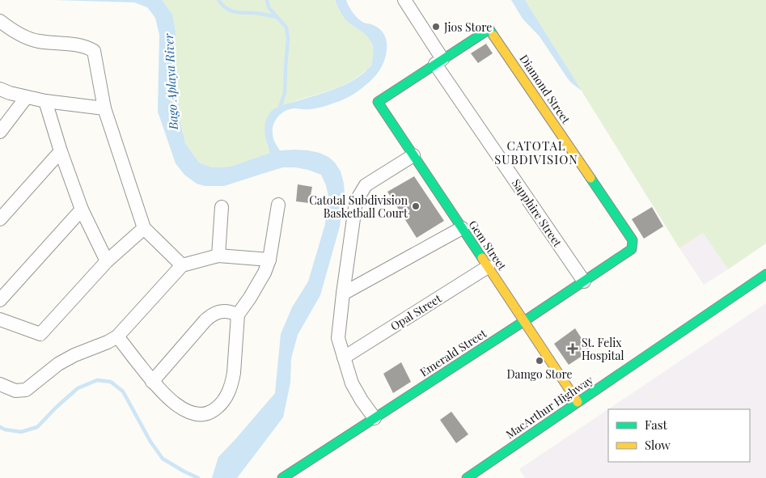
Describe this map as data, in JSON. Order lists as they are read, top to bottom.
{
  "streets": {
    "main road": [
      "Diamond Street",
      "Gem Street",
      "Emerald Street",
      "MacArthur Highway"
    ],
    "street": ["Sapphire Street", "Opal Street"]
  },
  "crossings": [
    ["Diamond Street", "Sapphire Street"],
    ["Diamond Street", "Gem Street"],
    ["Diamond Street", "Emerald Street"],
    ["Sapphire Street", "Gem Street"],
    ["Sapphire Street", "Emerald Street"],
    ["Gem Street", "Opal Street"],
    ["Gem Street", "Emerald Street"],
    ["Gem Street", "MacArthur Highway"]
  ],
  "districts": ["CATOTAL SUBDIVISION"],
  "water": ["Bago Aplaya River"],
  "places": {
    "other": ["Jios Store", "Catotal Subdivision Basketball Court", "Damgo Store"],
    "health": ["St. Felix Hospital"]
  },
  "legend": ["Fast", "Slow"]
}
